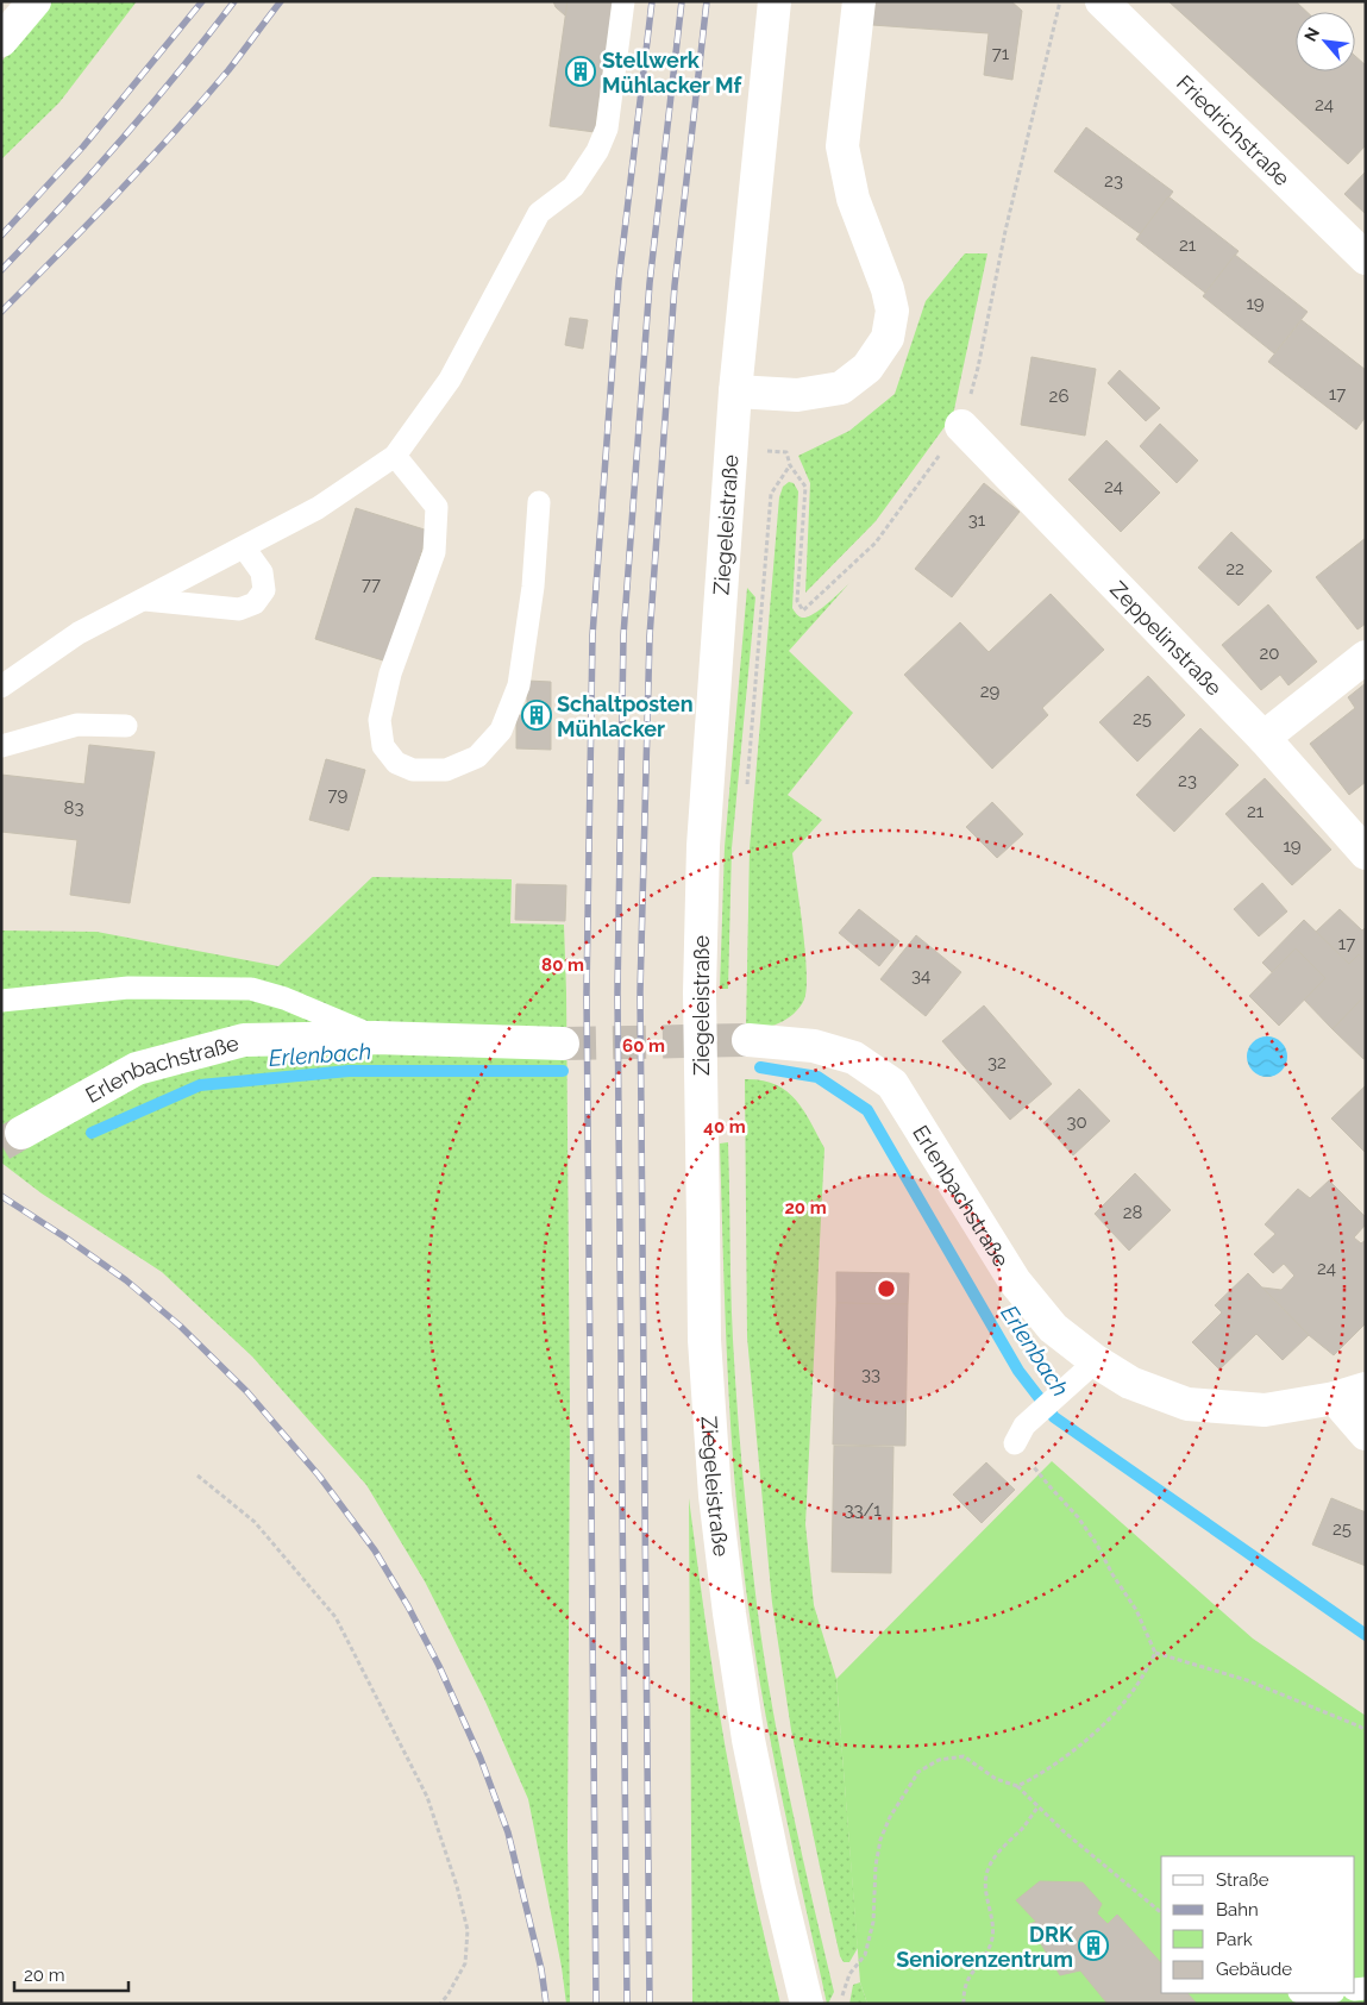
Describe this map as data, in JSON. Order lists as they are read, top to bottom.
{
  "streets": {
    "street": [
      "Friedrichstraße",
      "Ziegeleistraße",
      "Zeppelinstraße",
      "Erlenbachstraße"
    ]
  },
  "water": ["Erlenbach"],
  "places": {
    "building": ["Stellwerk Mühlacker Mf", "Schaltposten Mühlacker", "DRK Seniorenzentrum"]
  },
  "house_numbers": [
    "71",
    "24",
    "23",
    "21",
    "19",
    "17",
    "26",
    "24",
    "31",
    "22",
    "77",
    "20",
    "29",
    "25",
    "23",
    "79",
    "83",
    "21",
    "19",
    "17",
    "34",
    "32",
    "30",
    "28",
    "24",
    "33",
    "33/1",
    "25"
  ],
  "legend": [
    "Straße",
    "Bahn",
    "Park",
    "Gebäude"
  ],
  "scale_bar": "20 m",
  "north": "top left",
  "rings": [
    "80 m",
    "60 m",
    "40 m",
    "20 m"
  ]
}
